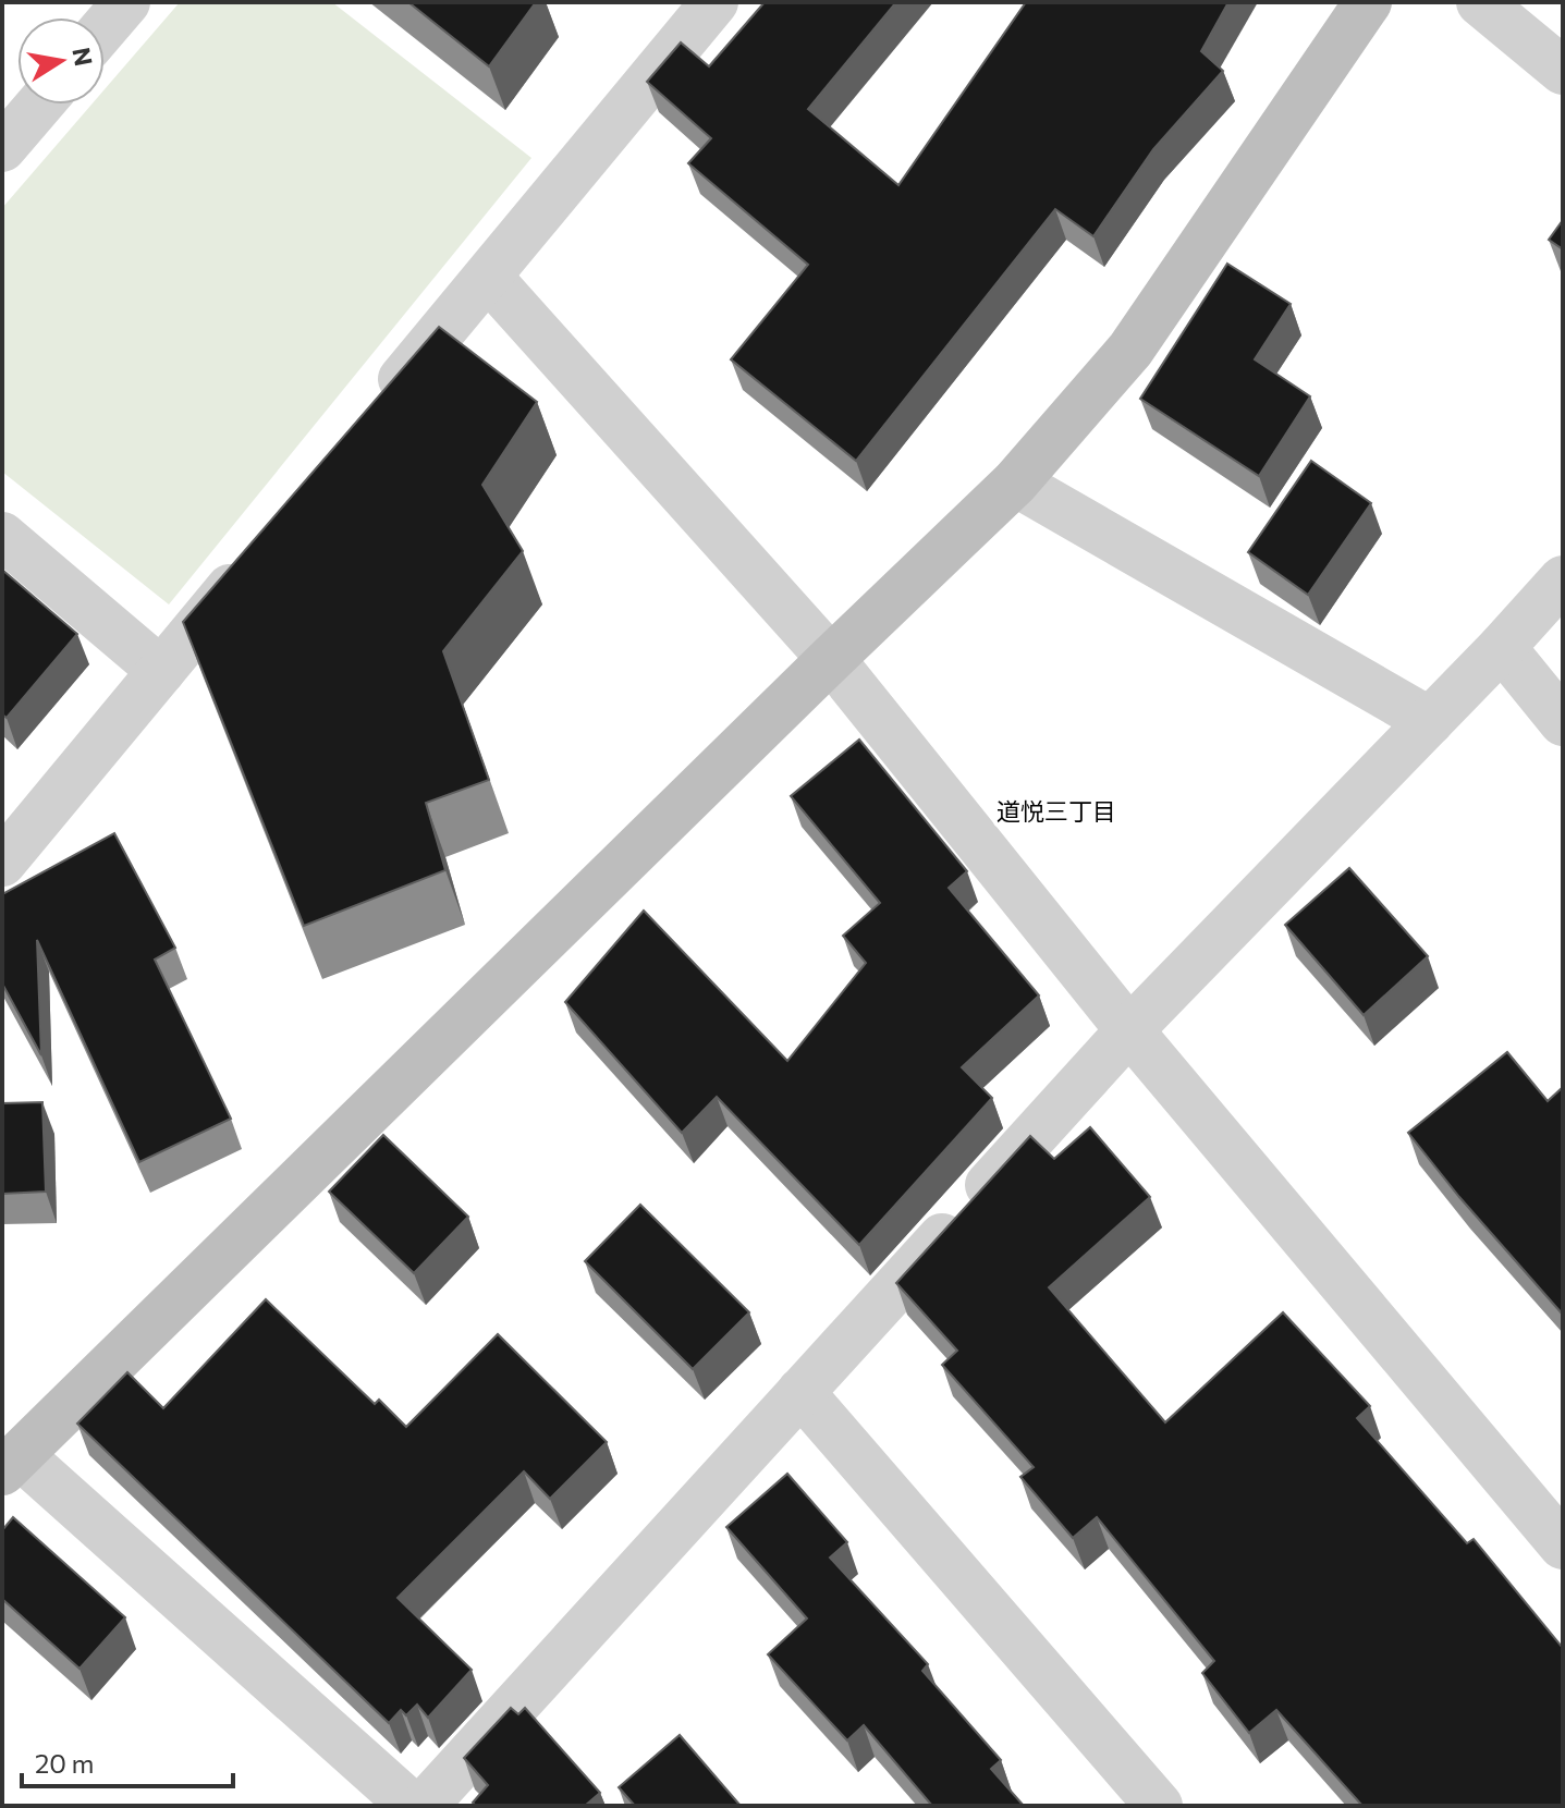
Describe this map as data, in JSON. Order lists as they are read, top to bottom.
{
  "districts": ["道悦三丁目"],
  "scale_bar": "20 m",
  "north": "right"
}
